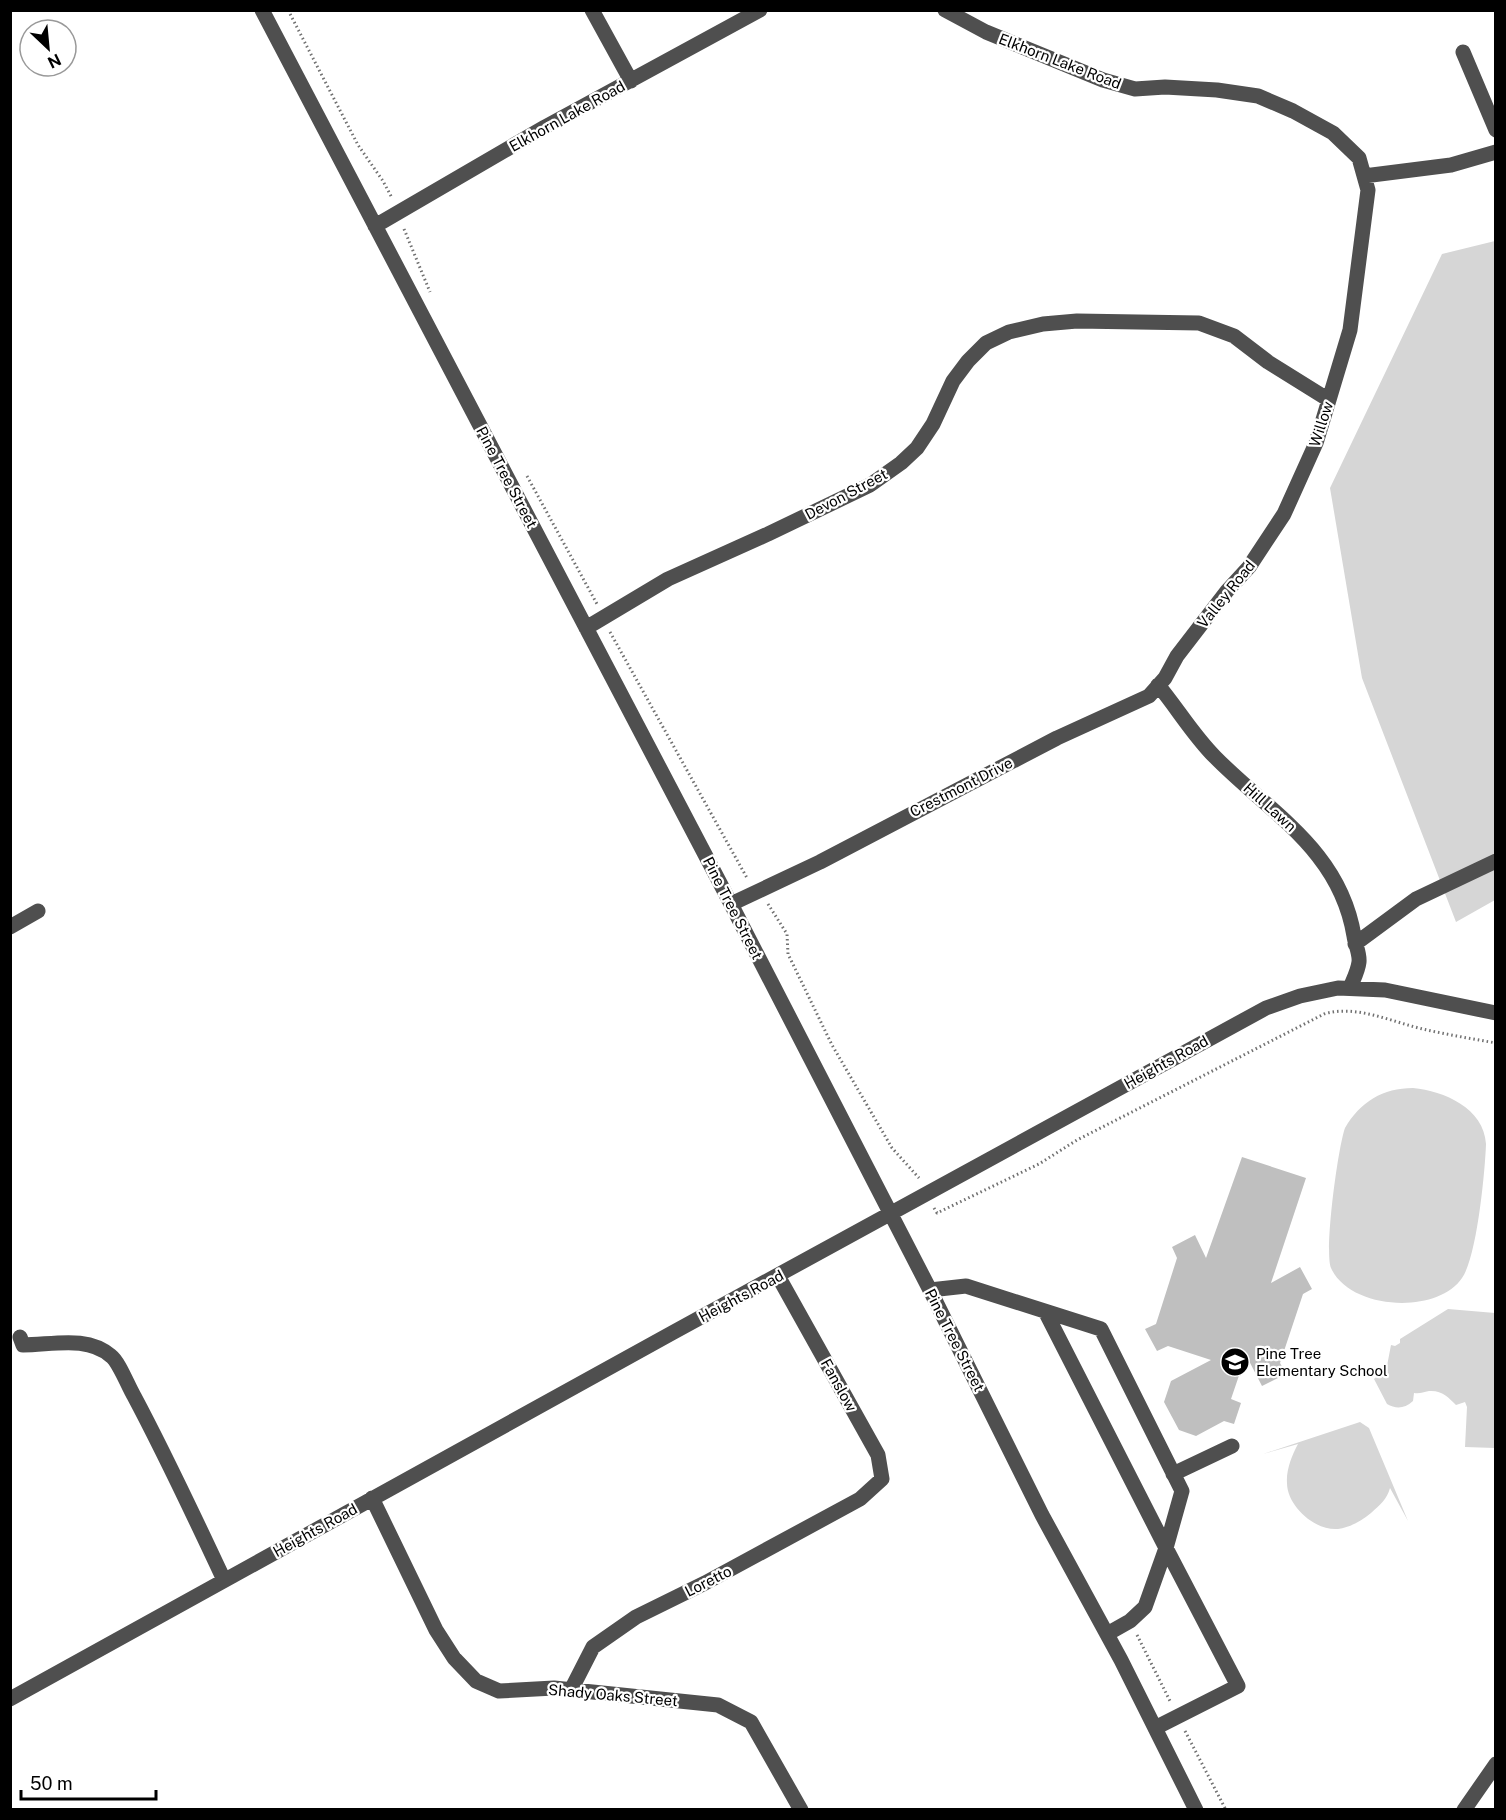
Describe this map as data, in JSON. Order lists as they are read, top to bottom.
{
  "streets": {
    "street": [
      "Elkhorn Lake Road",
      "Willow",
      "Pine Tree Street",
      "Devon Street",
      "Valley Road",
      "Crestmont Drive",
      "Hill Lawn",
      "Heights Road",
      "Fanslow",
      "Loretto",
      "Shady Oaks Street"
    ]
  },
  "crossings": [
    ["Elkhorn Lake Road", "Willow"],
    ["Elkhorn Lake Road", "Pine Tree Street"],
    ["Willow", "Devon Street"],
    ["Willow", "Valley Road"],
    ["Pine Tree Street", "Devon Street"],
    ["Pine Tree Street", "Crestmont Drive"],
    ["Pine Tree Street", "Heights Road"],
    ["Valley Road", "Crestmont Drive"],
    ["Crestmont Drive", "Hill Lawn"],
    ["Hill Lawn", "Heights Road"],
    ["Heights Road", "Fanslow"],
    ["Heights Road", "Shady Oaks Street"],
    ["Fanslow", "Loretto"],
    ["Loretto", "Shady Oaks Street"]
  ],
  "places": {
    "school or university": ["Pine Tree Elementary School"]
  },
  "scale_bar": "50 m",
  "north": "bottom right"
}
